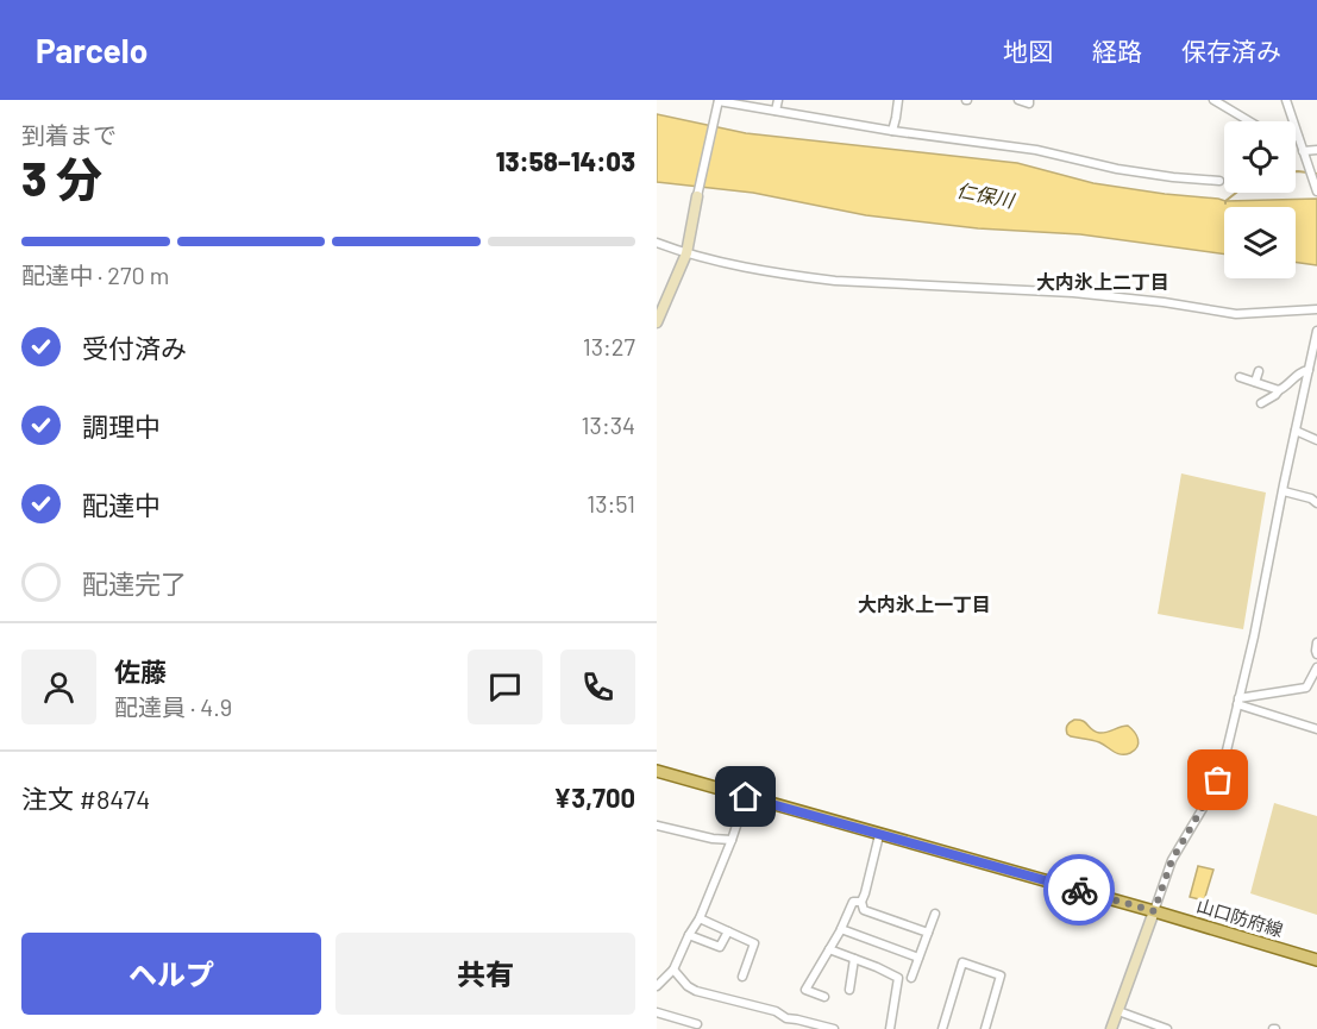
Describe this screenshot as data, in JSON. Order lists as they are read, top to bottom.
{
  "streets": {
    "main road": ["山口防府線"]
  },
  "districts": ["大内氷上二丁目", "大内氷上一丁目"],
  "water": ["仁保川"],
  "page": {
    "header": "Parcelo",
    "nav": ["地図", "経路", "保存済み"],
    "heading": ["3 分", "到着まで", "13:58–14:03"],
    "panel": [
      "佐藤",
      "配達員 · 4.9",
      "注文 #8474",
      "¥3,700"
    ],
    "bar": "配達中 · 270 m",
    "list": [
      ["受付済み", "13:27"],
      ["調理中", "13:34"],
      ["配達中", "13:51"],
      "配達完了"
    ],
    "buttons": ["ヘルプ", "共有"]
  }
}
